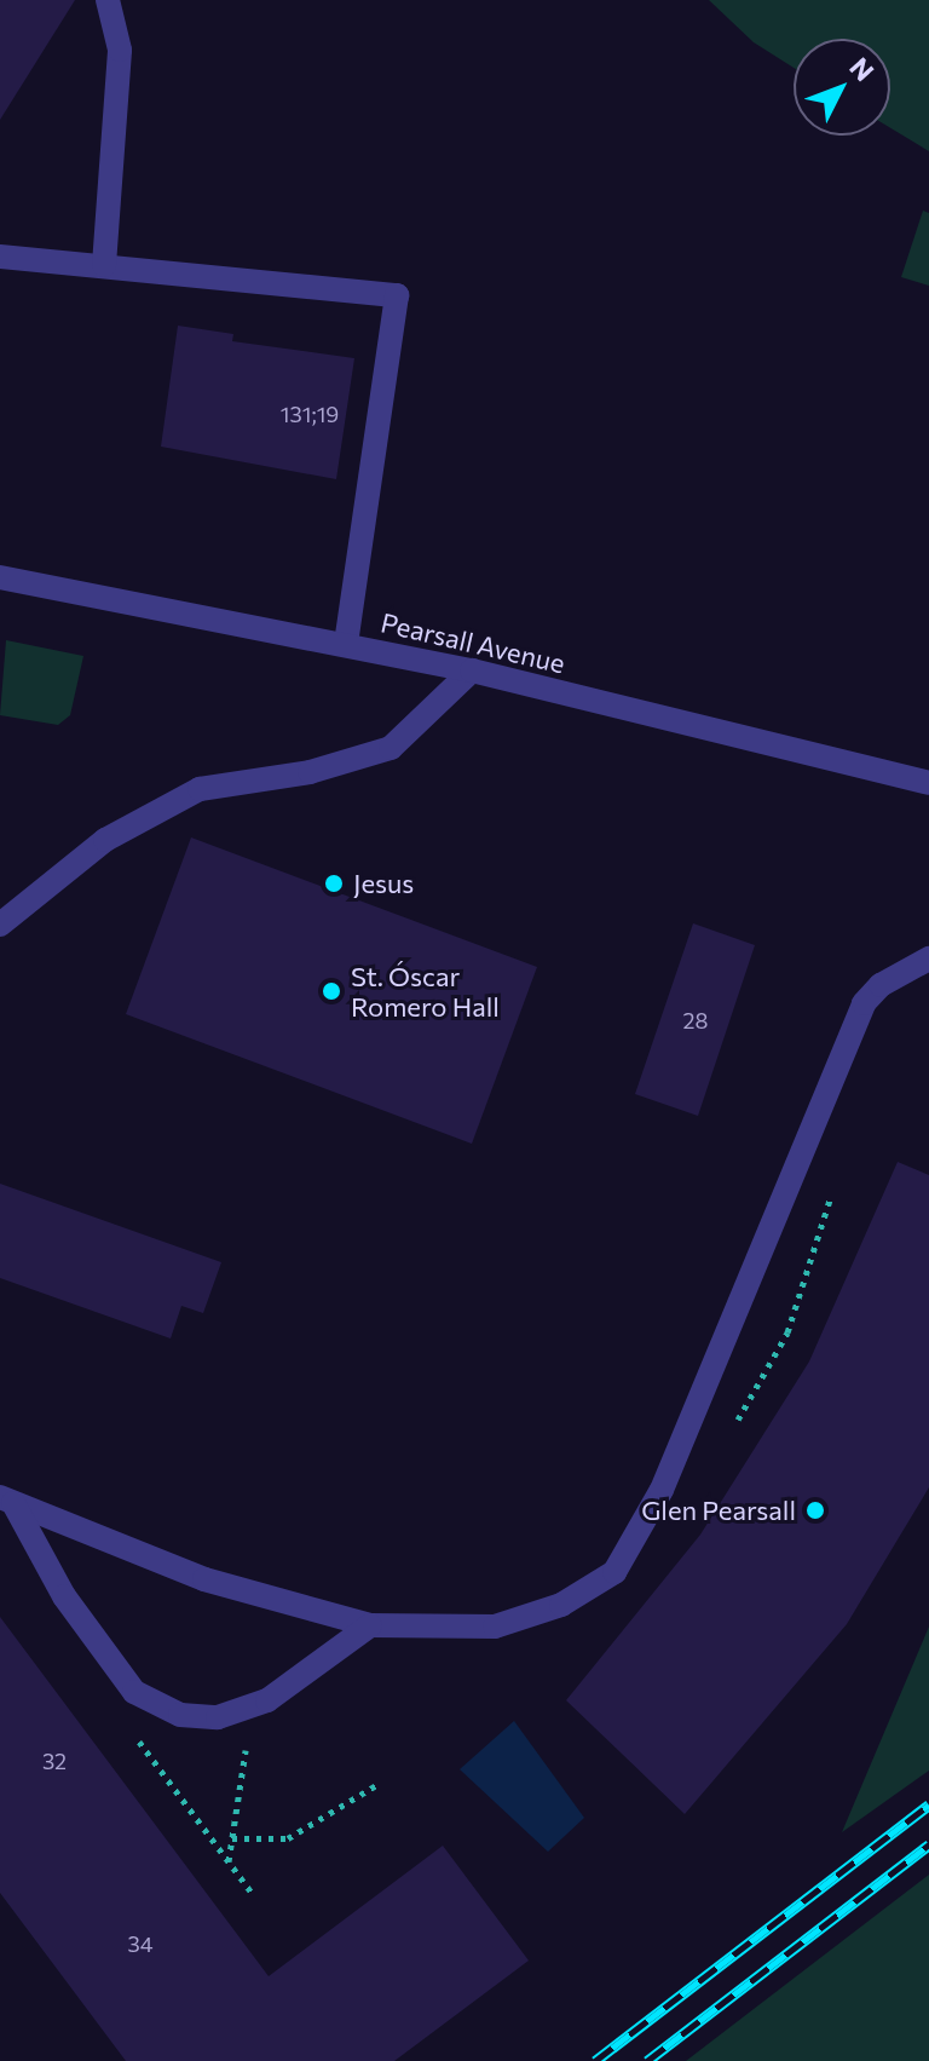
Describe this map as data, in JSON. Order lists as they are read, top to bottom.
{
  "streets": {
    "street": ["Pearsall Avenue"]
  },
  "places": ["Jesus", "St. Óscar Romero Hall", "Glen Pearsall"],
  "house_numbers": [
    "131;19",
    "28",
    "32",
    "34"
  ],
  "north": "top right"
}
